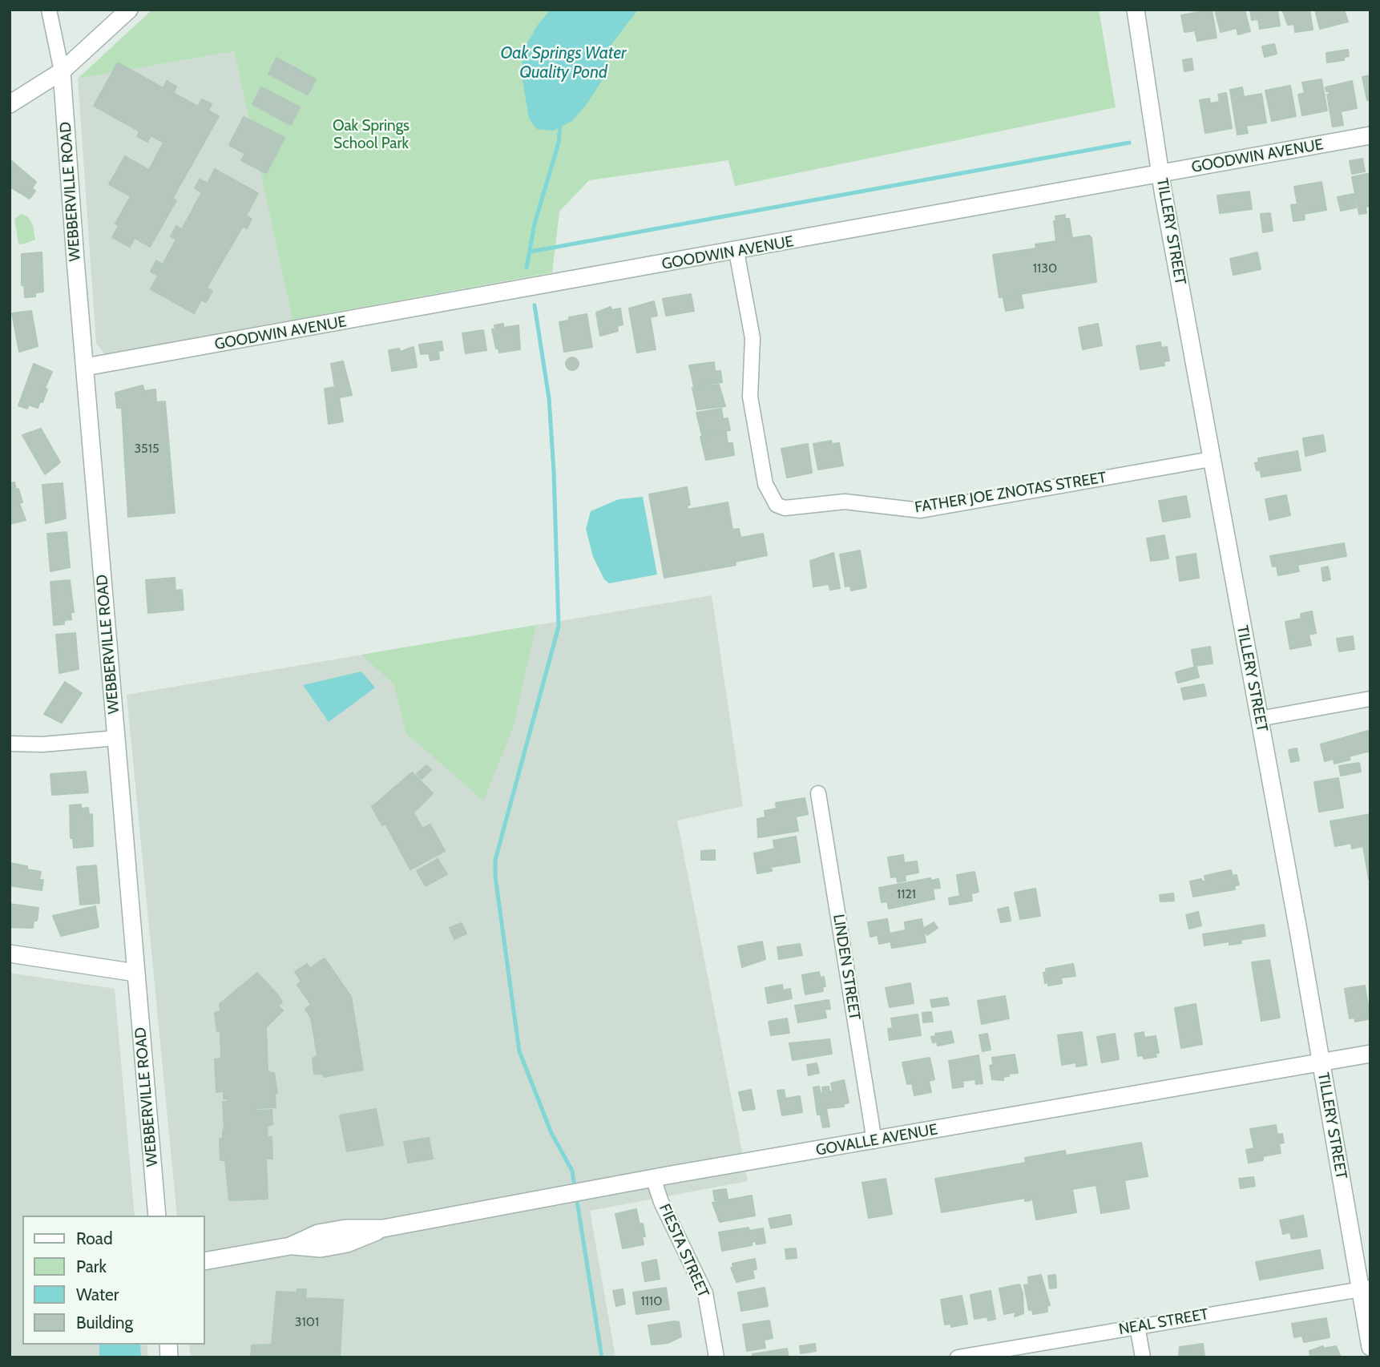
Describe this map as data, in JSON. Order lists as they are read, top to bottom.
{
  "streets": {
    "street": [
      "GOODWIN AVENUE",
      "WEBBERVILLE ROAD",
      "TILLERY STREET",
      "FATHER JOE ZNOTAS STREET",
      "LINDEN STREET",
      "GOVALLE AVENUE",
      "FIESTA STREET",
      "NEAL STREET"
    ]
  },
  "crossings": [
    ["GOODWIN AVENUE", "WEBBERVILLE ROAD"],
    ["GOODWIN AVENUE", "TILLERY STREET"],
    ["GOODWIN AVENUE", "FATHER JOE ZNOTAS STREET"],
    ["TILLERY STREET", "FATHER JOE ZNOTAS STREET"],
    ["TILLERY STREET", "GOVALLE AVENUE"],
    ["TILLERY STREET", "NEAL STREET"],
    ["LINDEN STREET", "GOVALLE AVENUE"],
    ["GOVALLE AVENUE", "FIESTA STREET"]
  ],
  "water": ["Oak Springs Water Quality Pond"],
  "parks": ["Oak Springs School Park"],
  "house_numbers": [
    "1130",
    "3515",
    "1121",
    "1110",
    "3101"
  ],
  "legend": [
    "Road",
    "Park",
    "Water",
    "Building"
  ]
}
